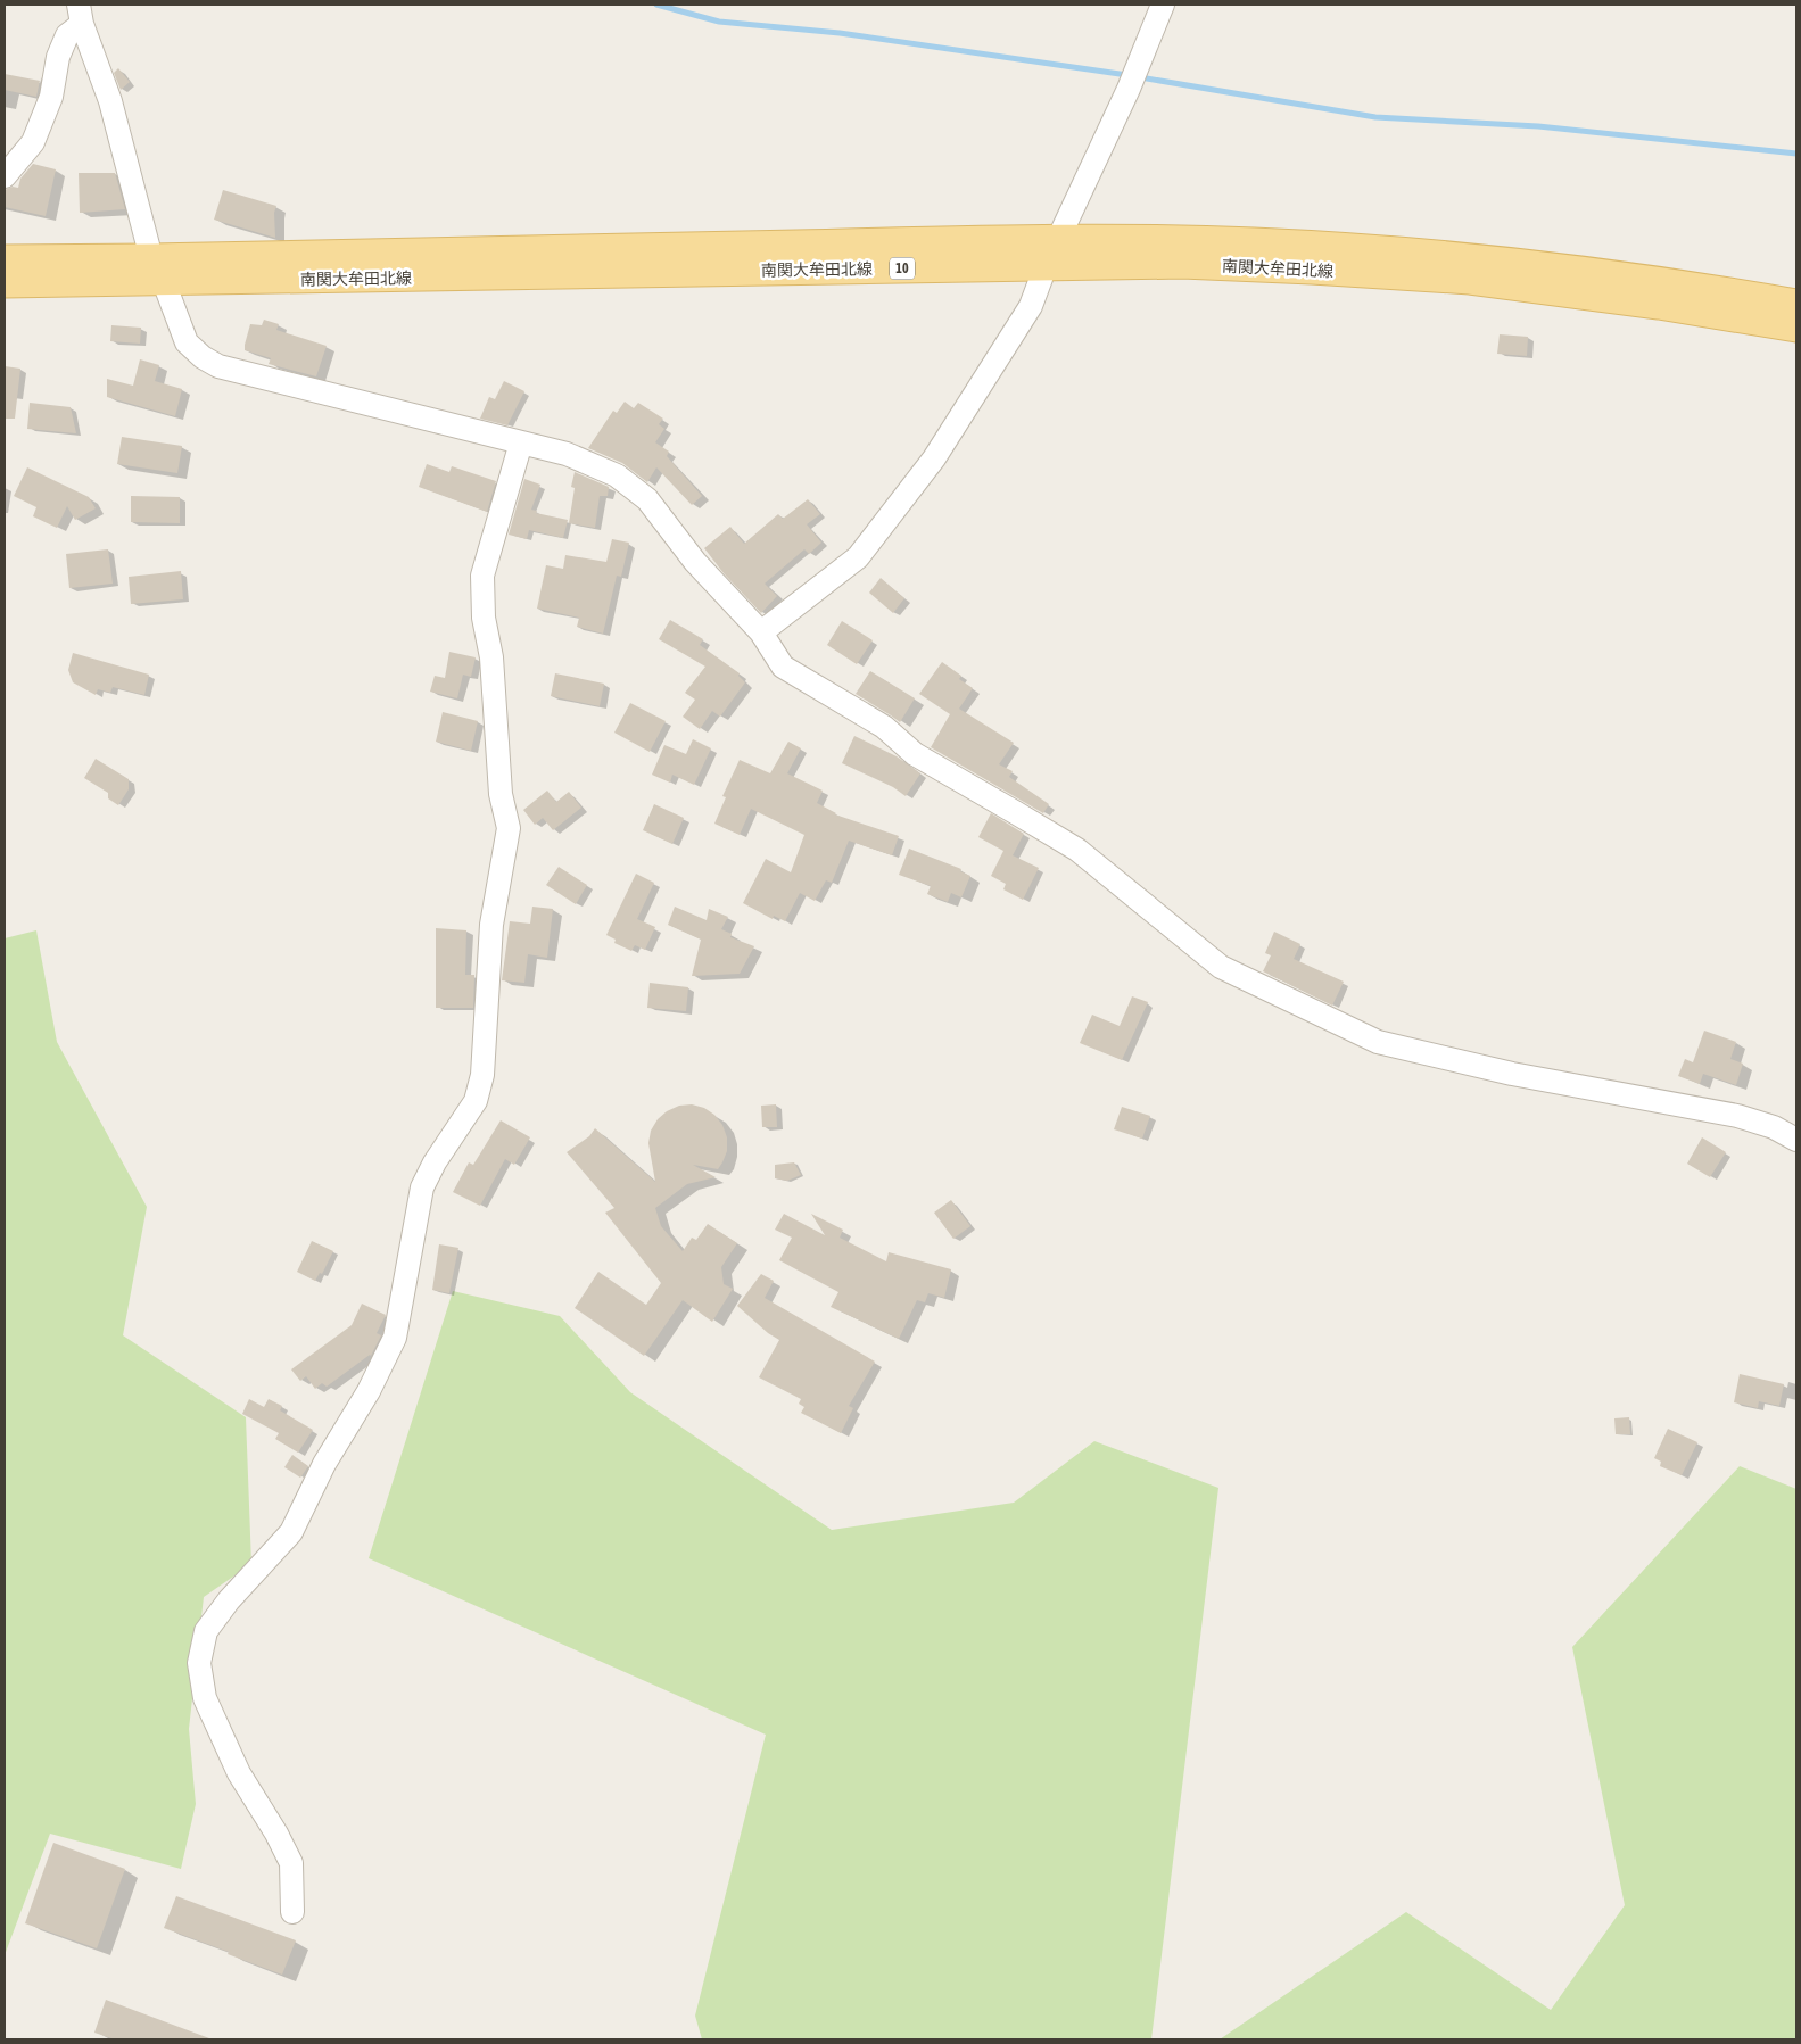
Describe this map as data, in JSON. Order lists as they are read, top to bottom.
{
  "streets": {
    "main road": ["10", "南関大牟田北線"]
  }
}
